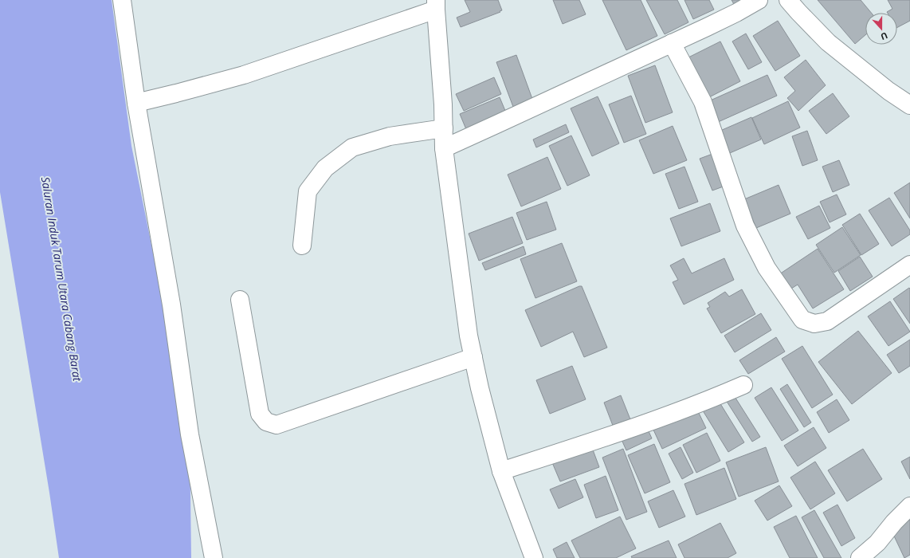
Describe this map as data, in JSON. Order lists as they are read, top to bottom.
{
  "water": ["Saluran Induk Tarum Utara Cabang Barat"],
  "north": "bottom"
}
